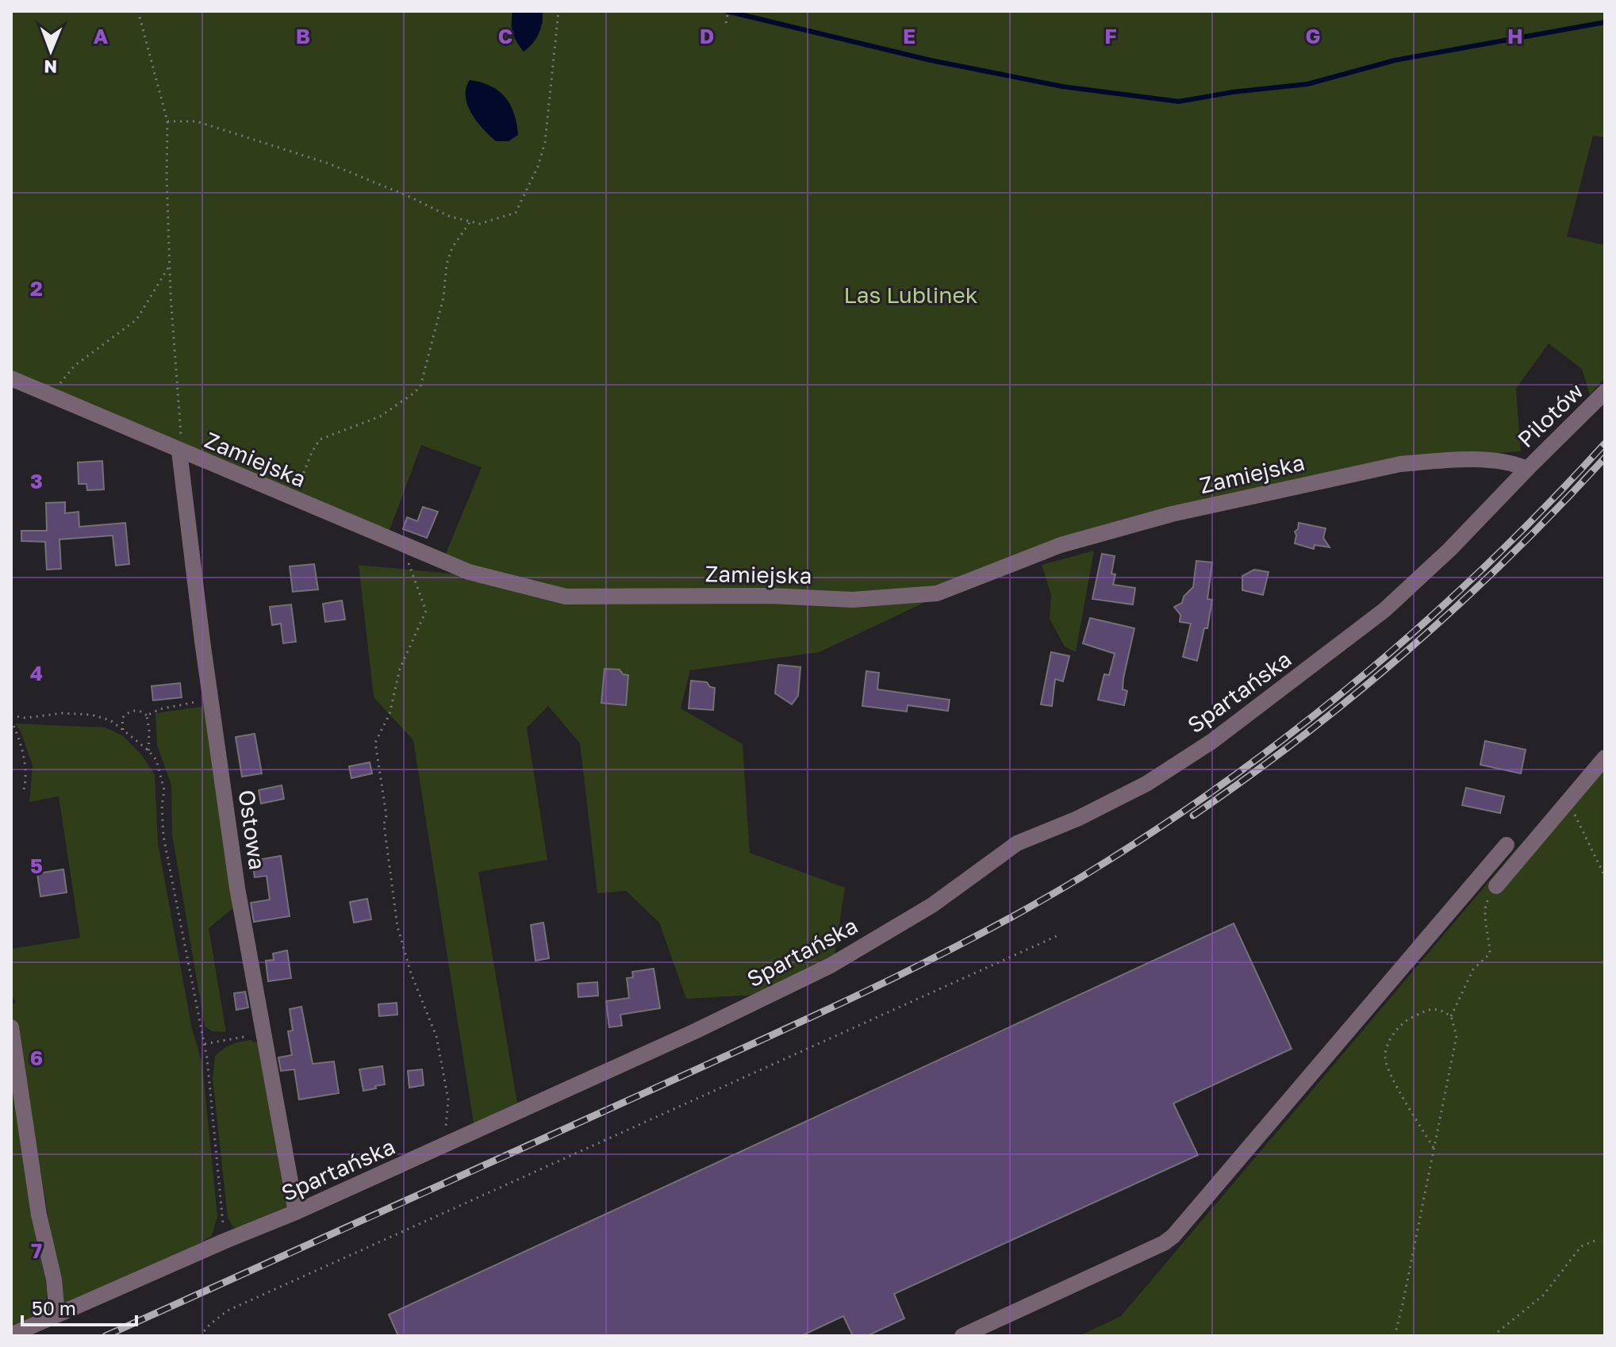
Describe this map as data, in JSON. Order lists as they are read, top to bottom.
{
  "streets": {
    "street": [
      "Pilotów",
      "Zamiejska",
      "Spartańska",
      "Ostowa"
    ]
  },
  "crossings": [
    ["Pilotów", "Zamiejska"],
    ["Pilotów", "Spartańska"],
    ["Zamiejska", "Spartańska"],
    ["Zamiejska", "Ostowa"],
    ["Spartańska", "Ostowa"]
  ],
  "parks": ["Las Lublinek"],
  "scale_bar": "50 m",
  "north": "bottom",
  "grid": {
    "columns": [
      "A",
      "B",
      "C",
      "D",
      "E",
      "F",
      "G",
      "H"
    ],
    "rows": [
      "2",
      "3",
      "4",
      "5",
      "6",
      "7"
    ]
  }
}
